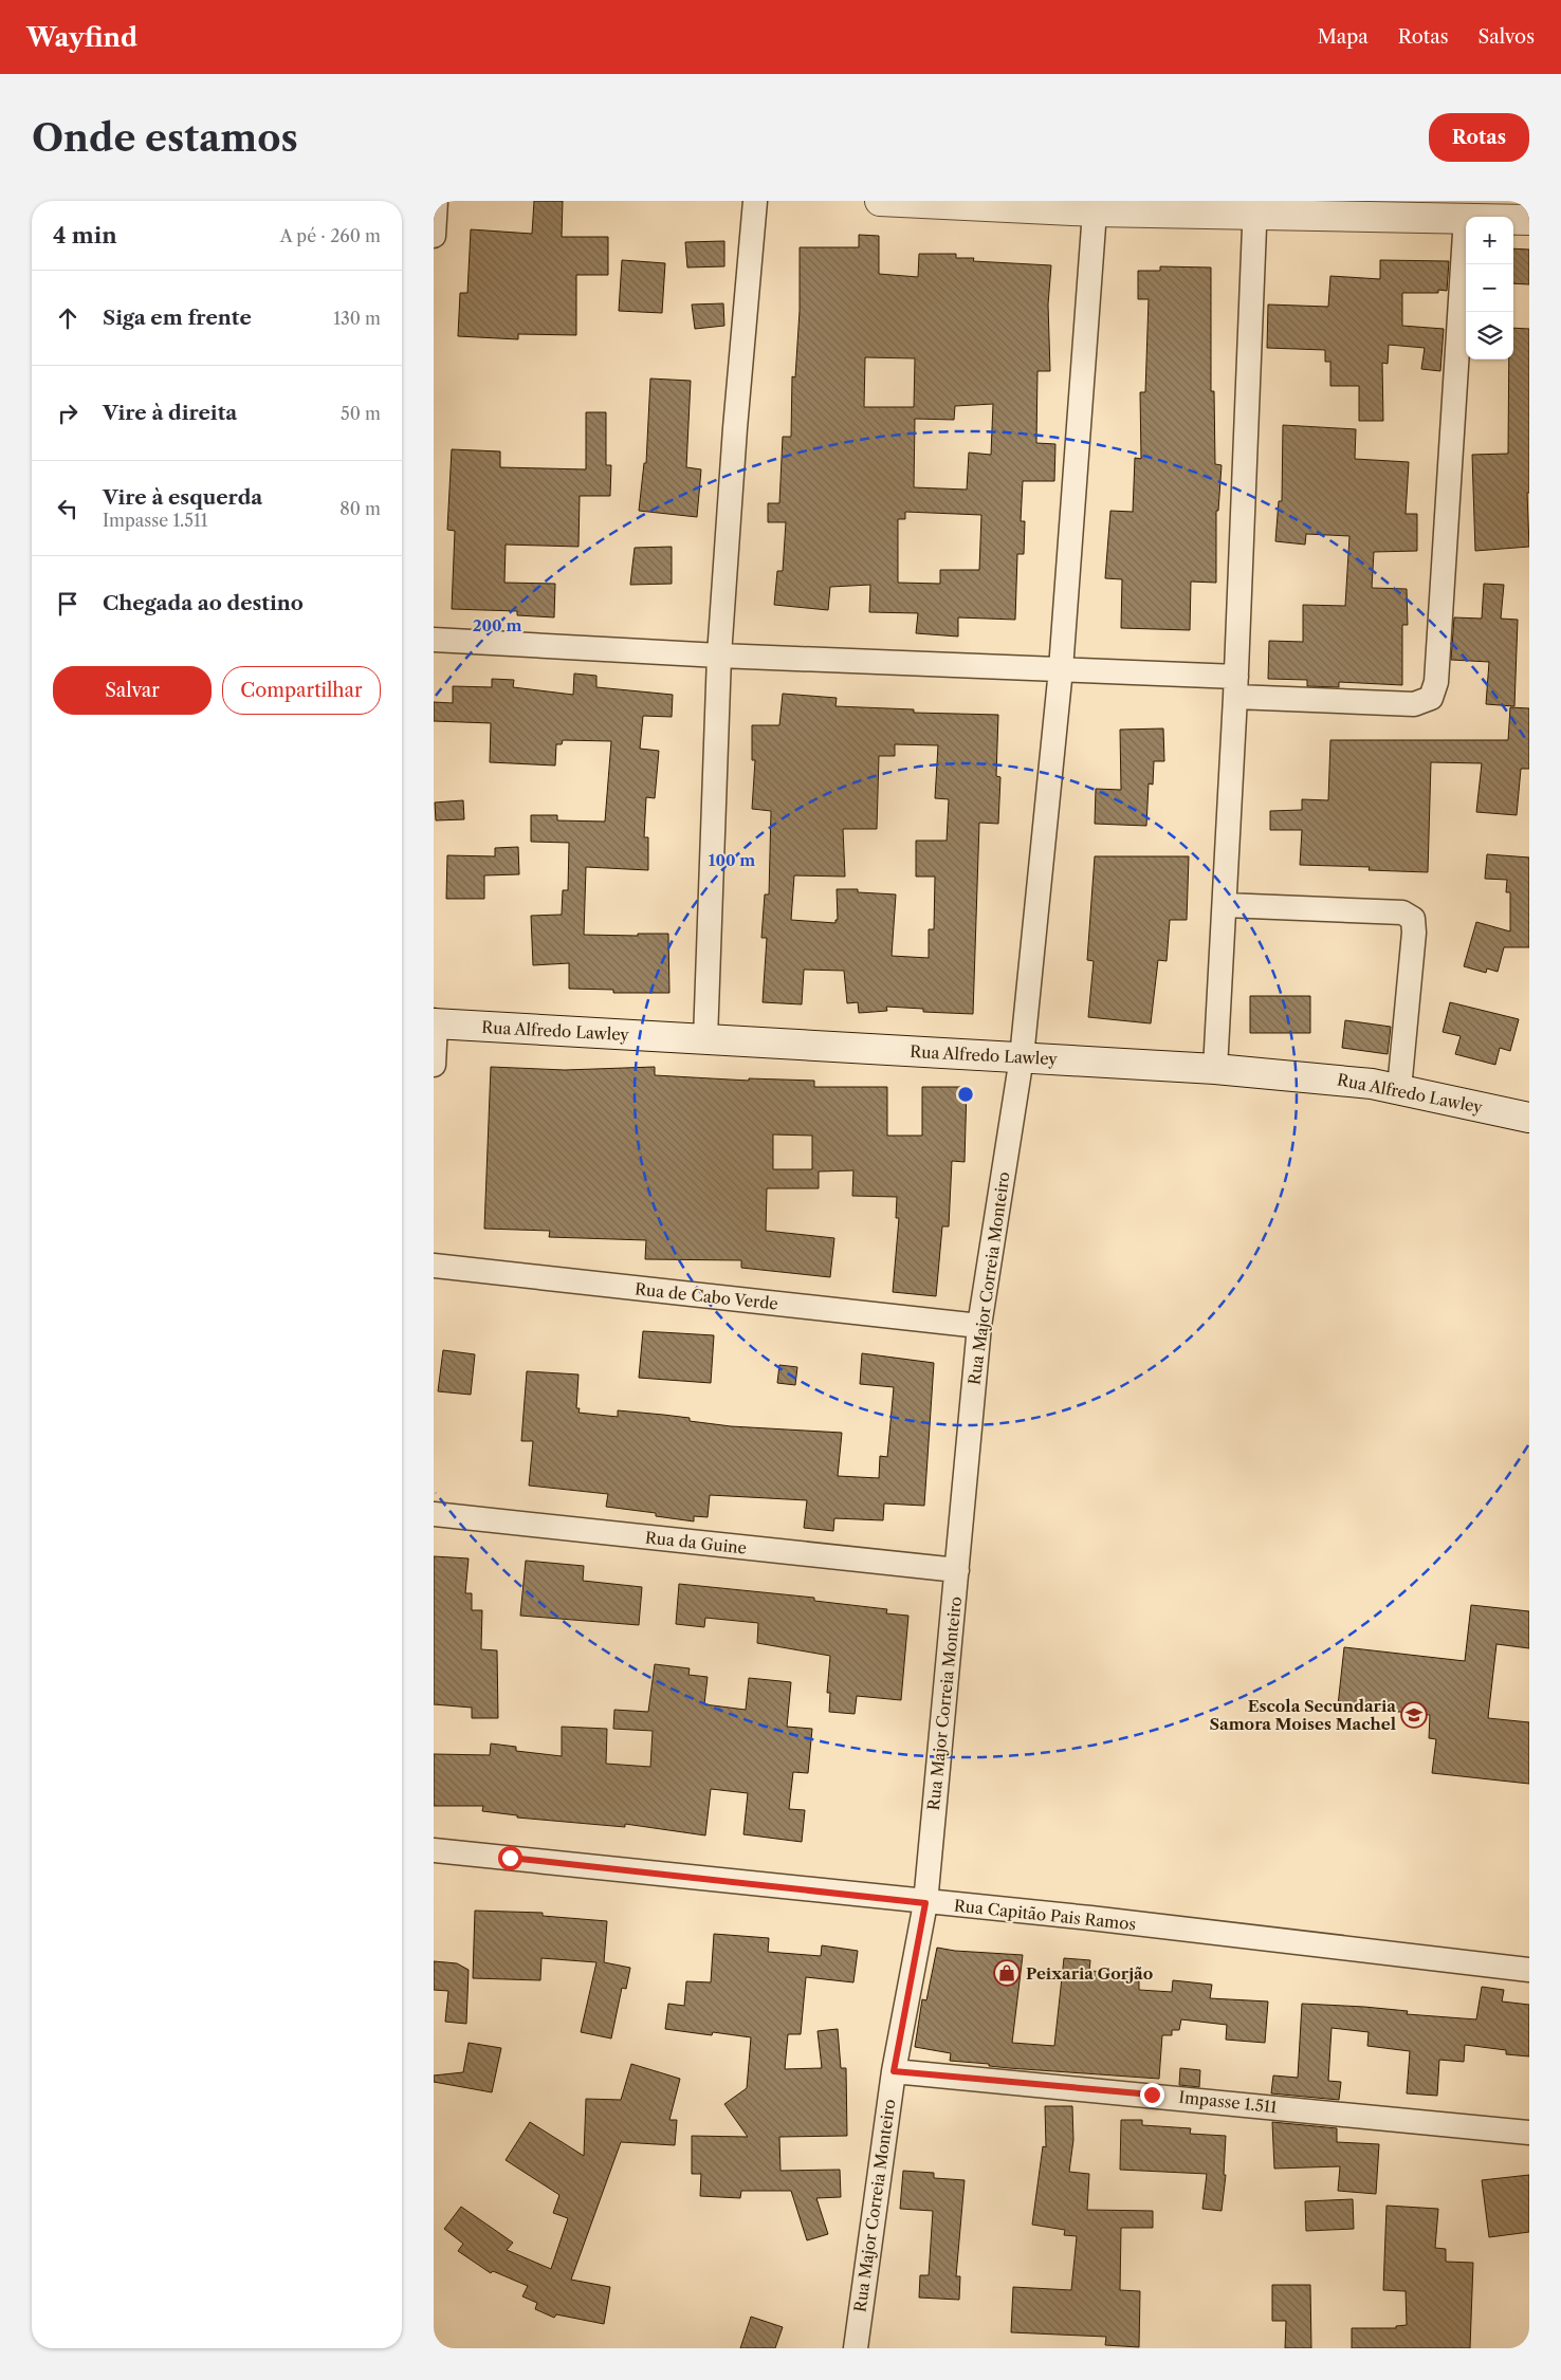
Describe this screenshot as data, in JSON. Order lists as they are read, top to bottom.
{
  "streets": {
    "main road": ["Rua Alfredo Lawley"],
    "street": [
      "Rua Major Correia Monteiro",
      "Rua de Cabo Verde",
      "Rua da Guine",
      "Rua Capitão Pais Ramos",
      "Impasse 1.511"
    ]
  },
  "crossings": [
    ["Rua Alfredo Lawley", "Rua Major Correia Monteiro"],
    ["Rua Major Correia Monteiro", "Rua de Cabo Verde"],
    ["Rua Major Correia Monteiro", "Rua da Guine"],
    ["Rua Major Correia Monteiro", "Rua Capitão Pais Ramos"],
    ["Rua Major Correia Monteiro", "Impasse 1.511"]
  ],
  "places": {
    "school or university": ["Escola Secundaria Samora Moises Machel"],
    "shop": ["Peixaria Gorjão"]
  },
  "page": {
    "header": "Wayfind",
    "nav": ["Mapa", "Rotas", "Salvos"],
    "buttons": [
      "Rotas",
      ["Salvar", "Compartilhar"]
    ],
    "title": "Onde estamos",
    "heading": ["4 min", "A pé · 260 m"],
    "map_buttons": ["+", "−"],
    "list": [
      ["Siga em frente", "130 m"],
      ["Vire à direita", "50 m"],
      ["Vire à esquerda", "Impasse 1.511", "80 m"],
      "Chegada ao destino"
    ]
  },
  "rings": ["200 m", "100 m"]
}
